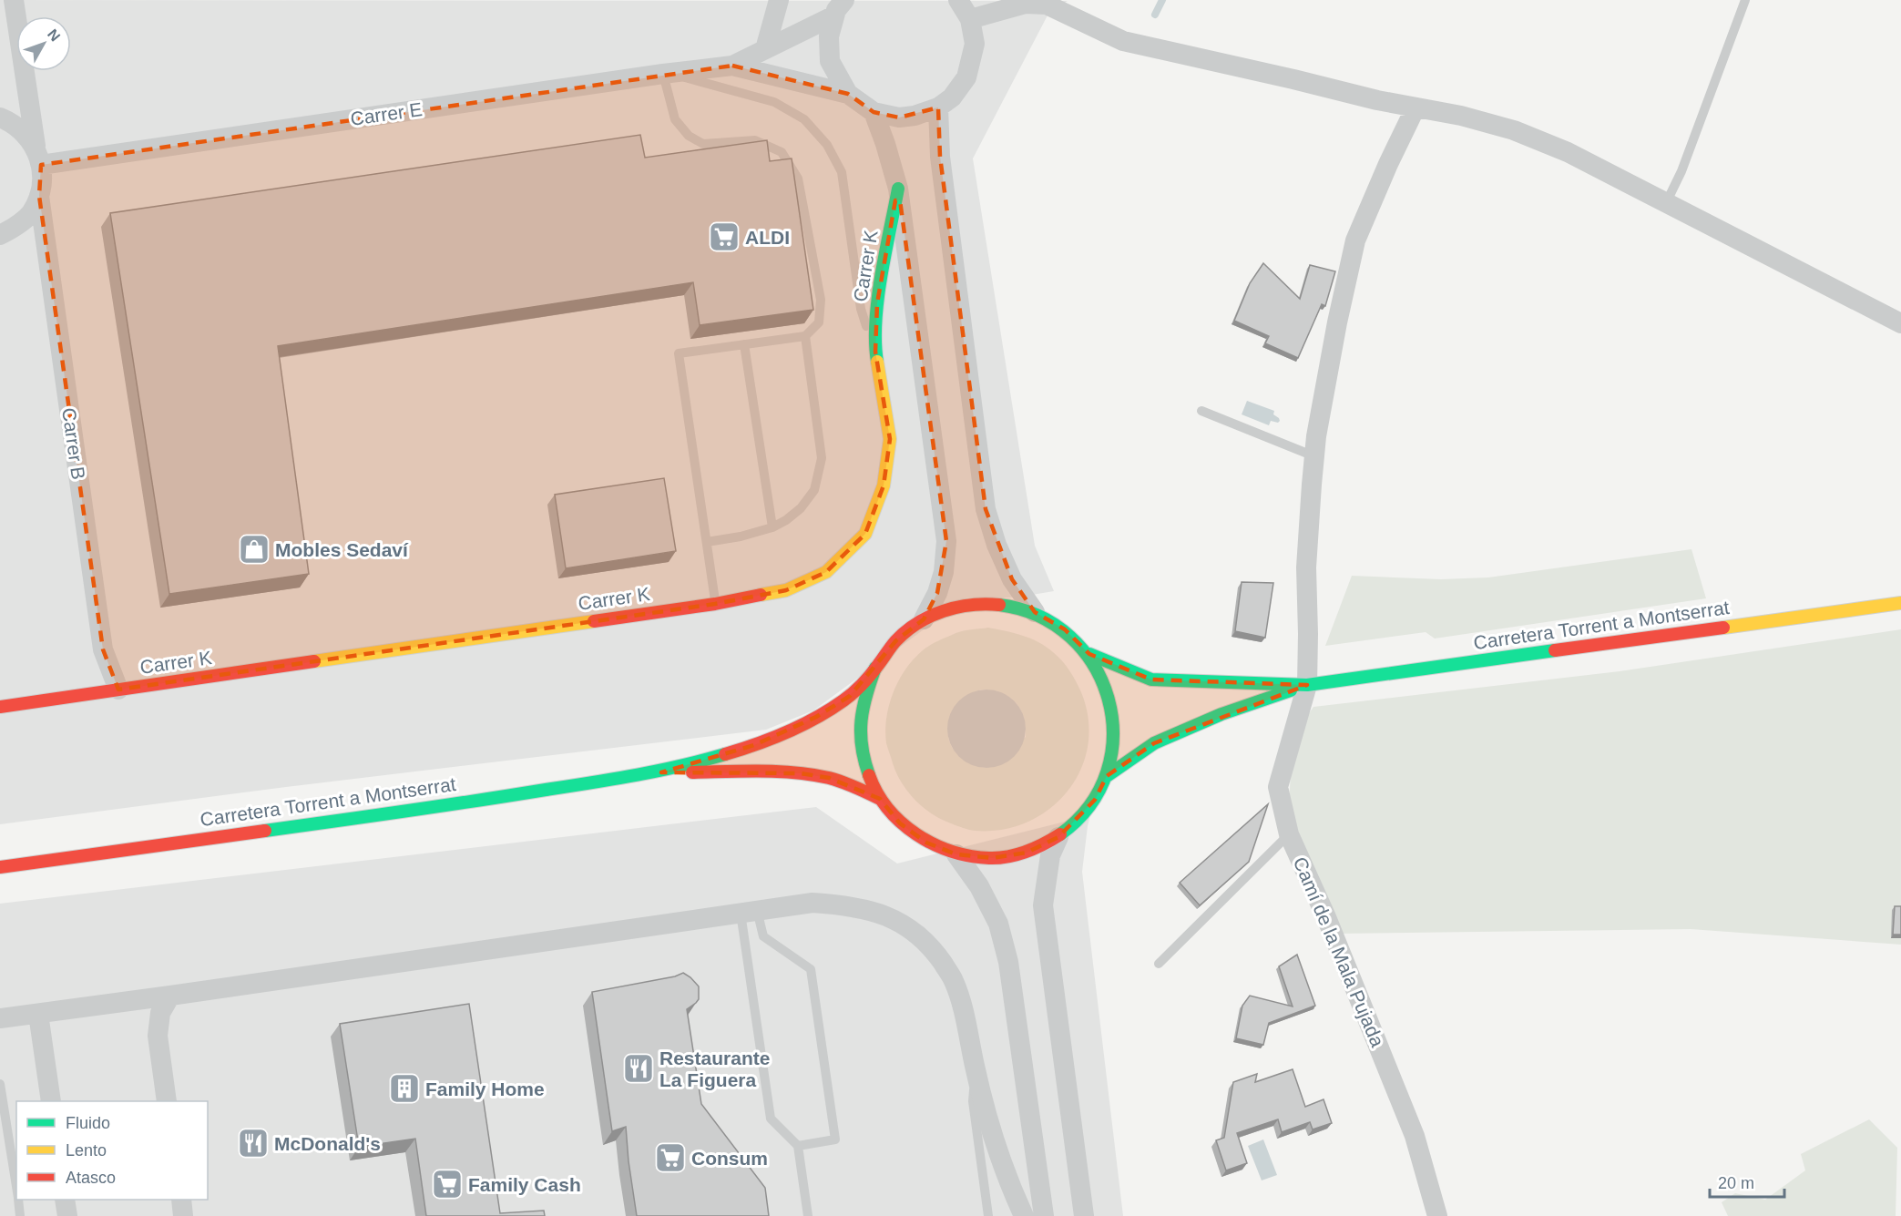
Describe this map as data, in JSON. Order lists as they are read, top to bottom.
{
  "streets": {
    "main road": ["Carrer K", "Carretera Torrent a Montserrat"],
    "street": ["Carrer E", "Carrer B", "Camí de la Mala Pujada"]
  },
  "crossings": [
    ["Carrer E", "Carrer B"],
    ["Carrer K", "Carrer B"],
    ["Carretera Torrent a Montserrat", "Camí de la Mala Pujada"]
  ],
  "places": {
    "supermarket": ["ALDI", "Consum", "Family Cash"],
    "shop": ["Mobles Sedaví"],
    "restaurant": ["Restaurante La Figuera", "McDonald's"],
    "building": ["Family Home"]
  },
  "legend": ["Fluido", "Lento", "Atasco"],
  "scale_bar": "20 m",
  "north": "top right"
}
